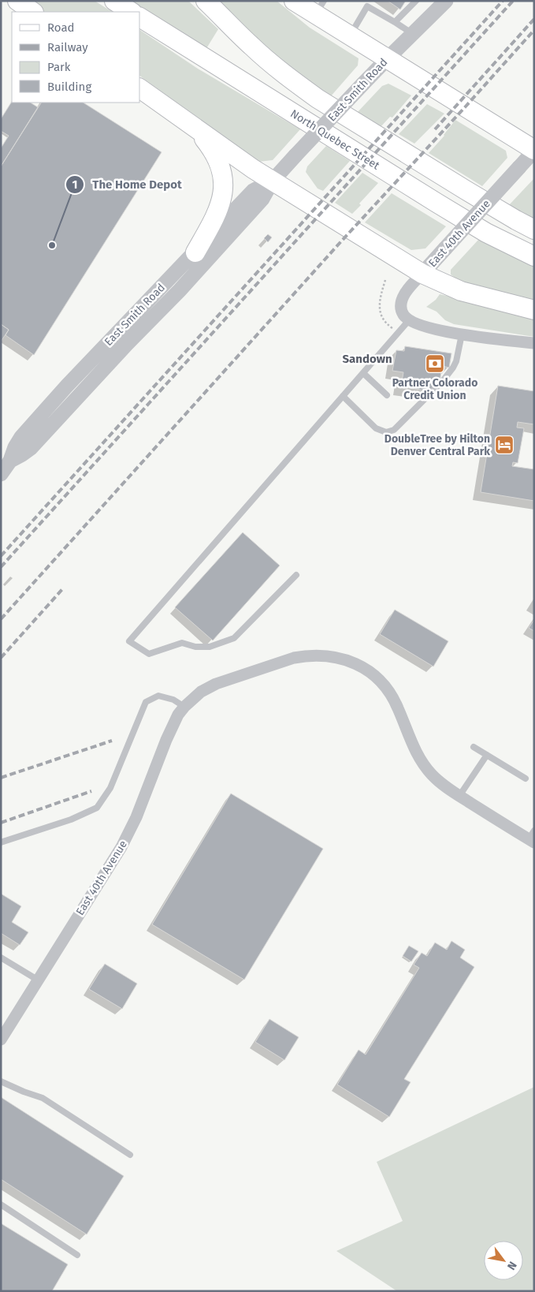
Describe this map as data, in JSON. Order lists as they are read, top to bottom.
{
  "streets": {
    "main road": ["North Quebec Street"],
    "street": ["East Smith Road", "East 40th Avenue"]
  },
  "districts": ["Sandown"],
  "places": {
    "other": ["The Home Depot"],
    "bank": ["Partner Colorado Credit Union"],
    "hotel": ["DoubleTree by Hilton Denver Central Park"]
  },
  "legend": [
    "Road",
    "Railway",
    "Park",
    "Building"
  ],
  "north": "bottom right"
}
